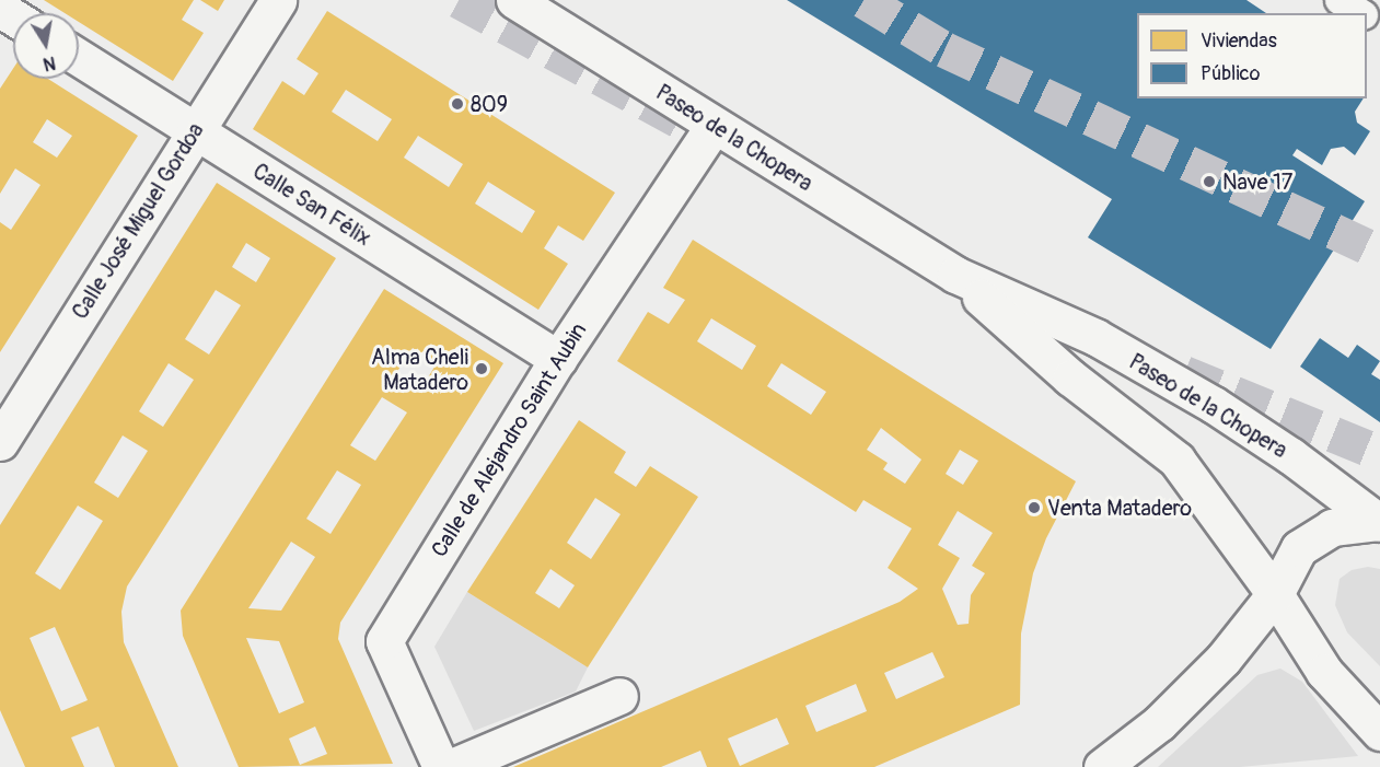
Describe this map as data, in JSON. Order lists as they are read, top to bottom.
{
  "streets": {
    "street": [
      "Paseo de la Chopera",
      "Calle San Félix",
      "Calle José Miguel Gordoa",
      "Calle de Alejandro Saint Aubin"
    ]
  },
  "crossings": [
    ["Paseo de la Chopera", "Calle de Alejandro Saint Aubin"],
    ["Calle San Félix", "Calle José Miguel Gordoa"],
    ["Calle San Félix", "Calle de Alejandro Saint Aubin"]
  ],
  "places": [
    "809",
    "Nave 17",
    "Alma Cheli Matadero",
    "Venta Matadero"
  ],
  "legend": ["Viviendas", "Público"],
  "north": "bottom"
}
